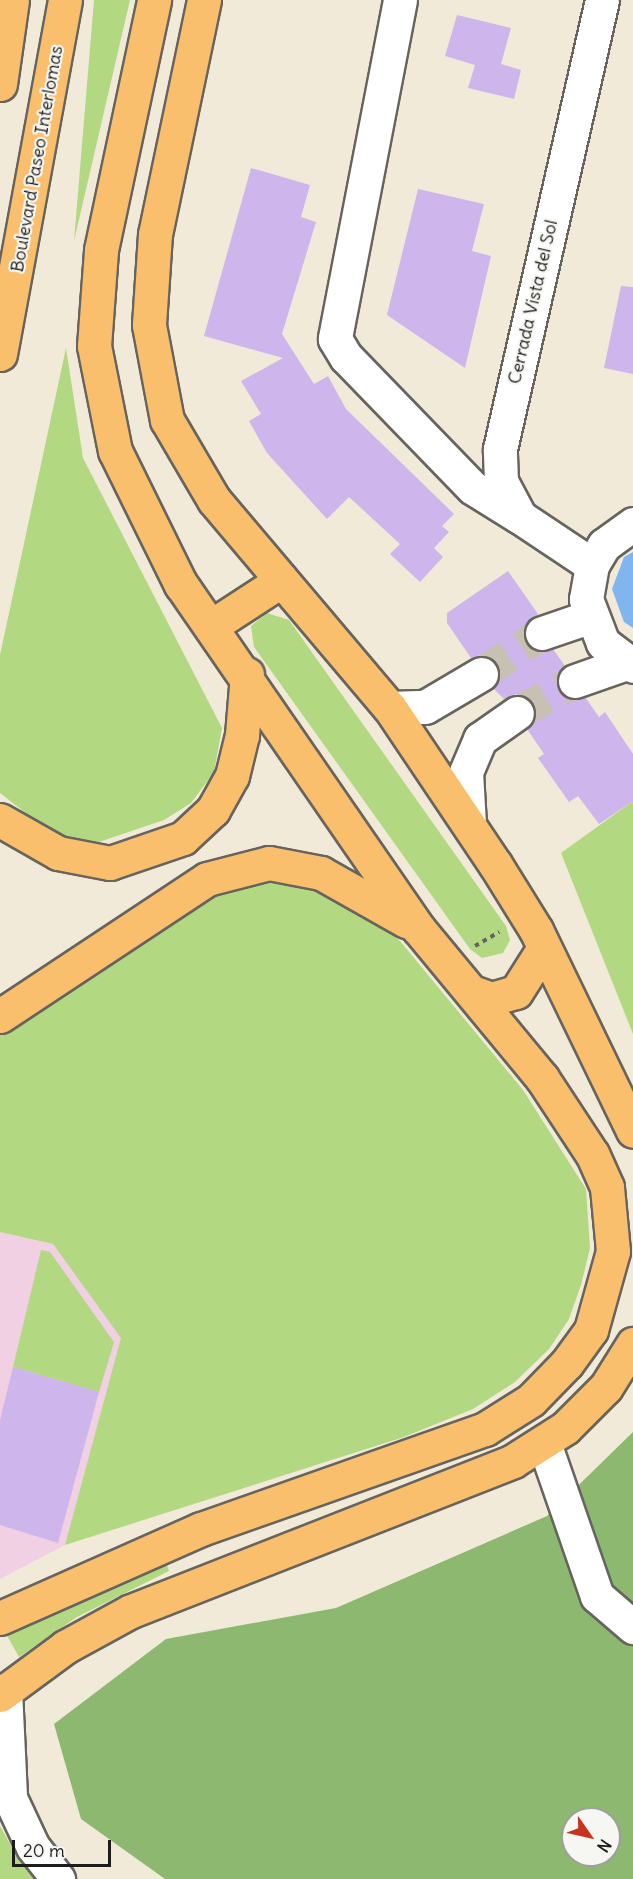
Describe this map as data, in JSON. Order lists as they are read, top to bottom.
{
  "streets": {
    "main road": ["Boulevard Paseo Interlomas"],
    "street": ["Cerrada Vista del Sol"]
  },
  "scale_bar": "20 m",
  "north": "bottom right"
}
